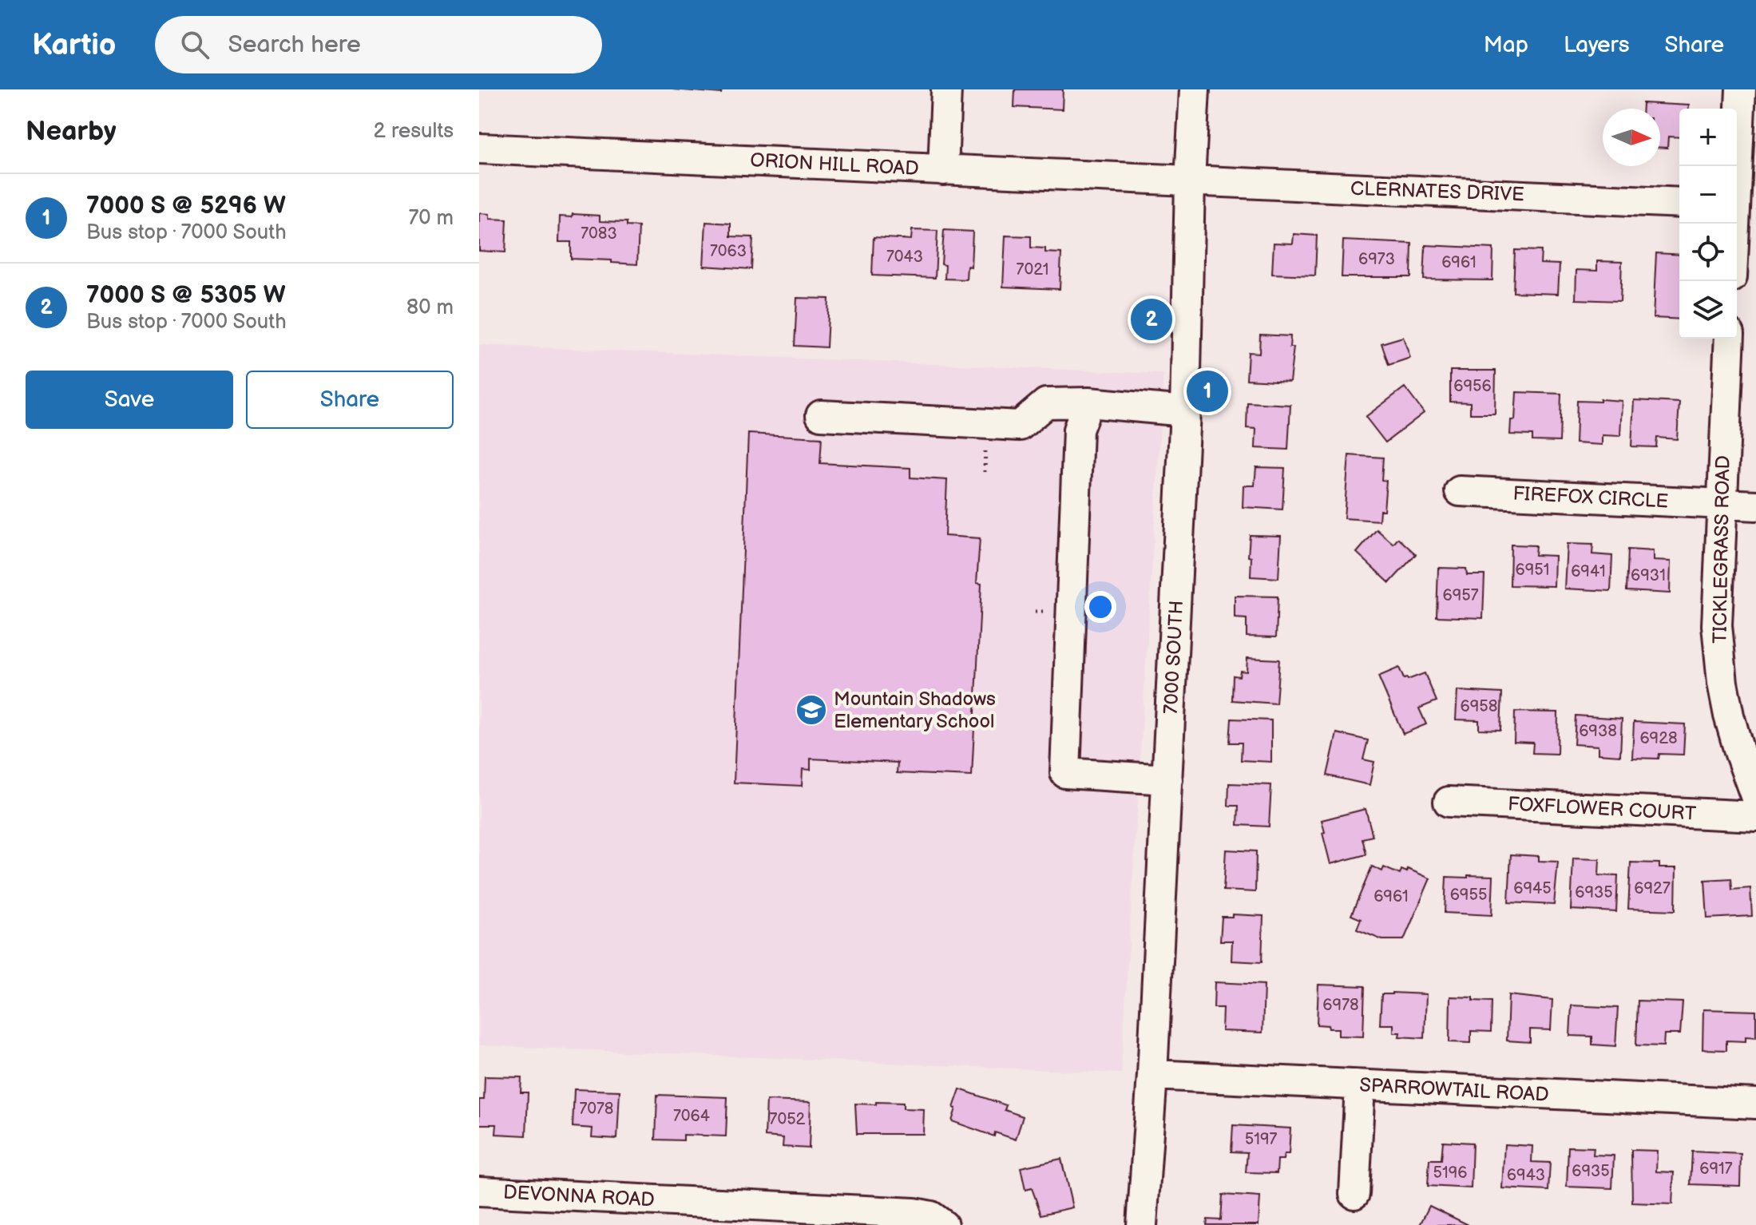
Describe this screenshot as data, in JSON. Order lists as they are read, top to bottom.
{
  "streets": {
    "street": [
      "ORION HILL ROAD",
      "CLERNATES DRIVE",
      "FIREFOX CIRCLE",
      "TICKLEGRASS ROAD",
      "7000 SOUTH",
      "FOXFLOWER COURT",
      "SPARROWTAIL ROAD",
      "DEVONNA ROAD"
    ]
  },
  "crossings": [
    ["ORION HILL ROAD", "CLERNATES DRIVE"],
    ["ORION HILL ROAD", "7000 SOUTH"],
    ["CLERNATES DRIVE", "7000 SOUTH"],
    ["FIREFOX CIRCLE", "TICKLEGRASS ROAD"],
    ["7000 SOUTH", "SPARROWTAIL ROAD"]
  ],
  "places": {
    "school or university": ["Mountain Shadows Elementary School"]
  },
  "house_numbers": [
    "7083",
    "7063",
    "7043",
    "6973",
    "6961",
    "7021",
    "6956",
    "6951",
    "6941",
    "6931",
    "6957",
    "6958",
    "6938",
    "6928",
    "6945",
    "6927",
    "6935",
    "6955",
    "6961",
    "6978",
    "7078",
    "7064",
    "7052",
    "5197",
    "6917",
    "6935",
    "5196",
    "6943"
  ],
  "north": "right",
  "page": {
    "header": "Kartio",
    "search": "Search here",
    "nav": ["Map", "Layers", "Share"],
    "heading": ["Nearby", "2 results"],
    "map_buttons": ["+", "−"],
    "list": [
      {
        "mark": "1",
        "name": "7000 S @ 5296 W",
        "note": "Bus stop · 7000 South",
        "value": "70 m"
      },
      {
        "mark": "2",
        "name": "7000 S @ 5305 W",
        "note": "Bus stop · 7000 South",
        "value": "80 m"
      }
    ],
    "pins": ["2", "1"],
    "buttons": ["Save", "Share"]
  }
}
